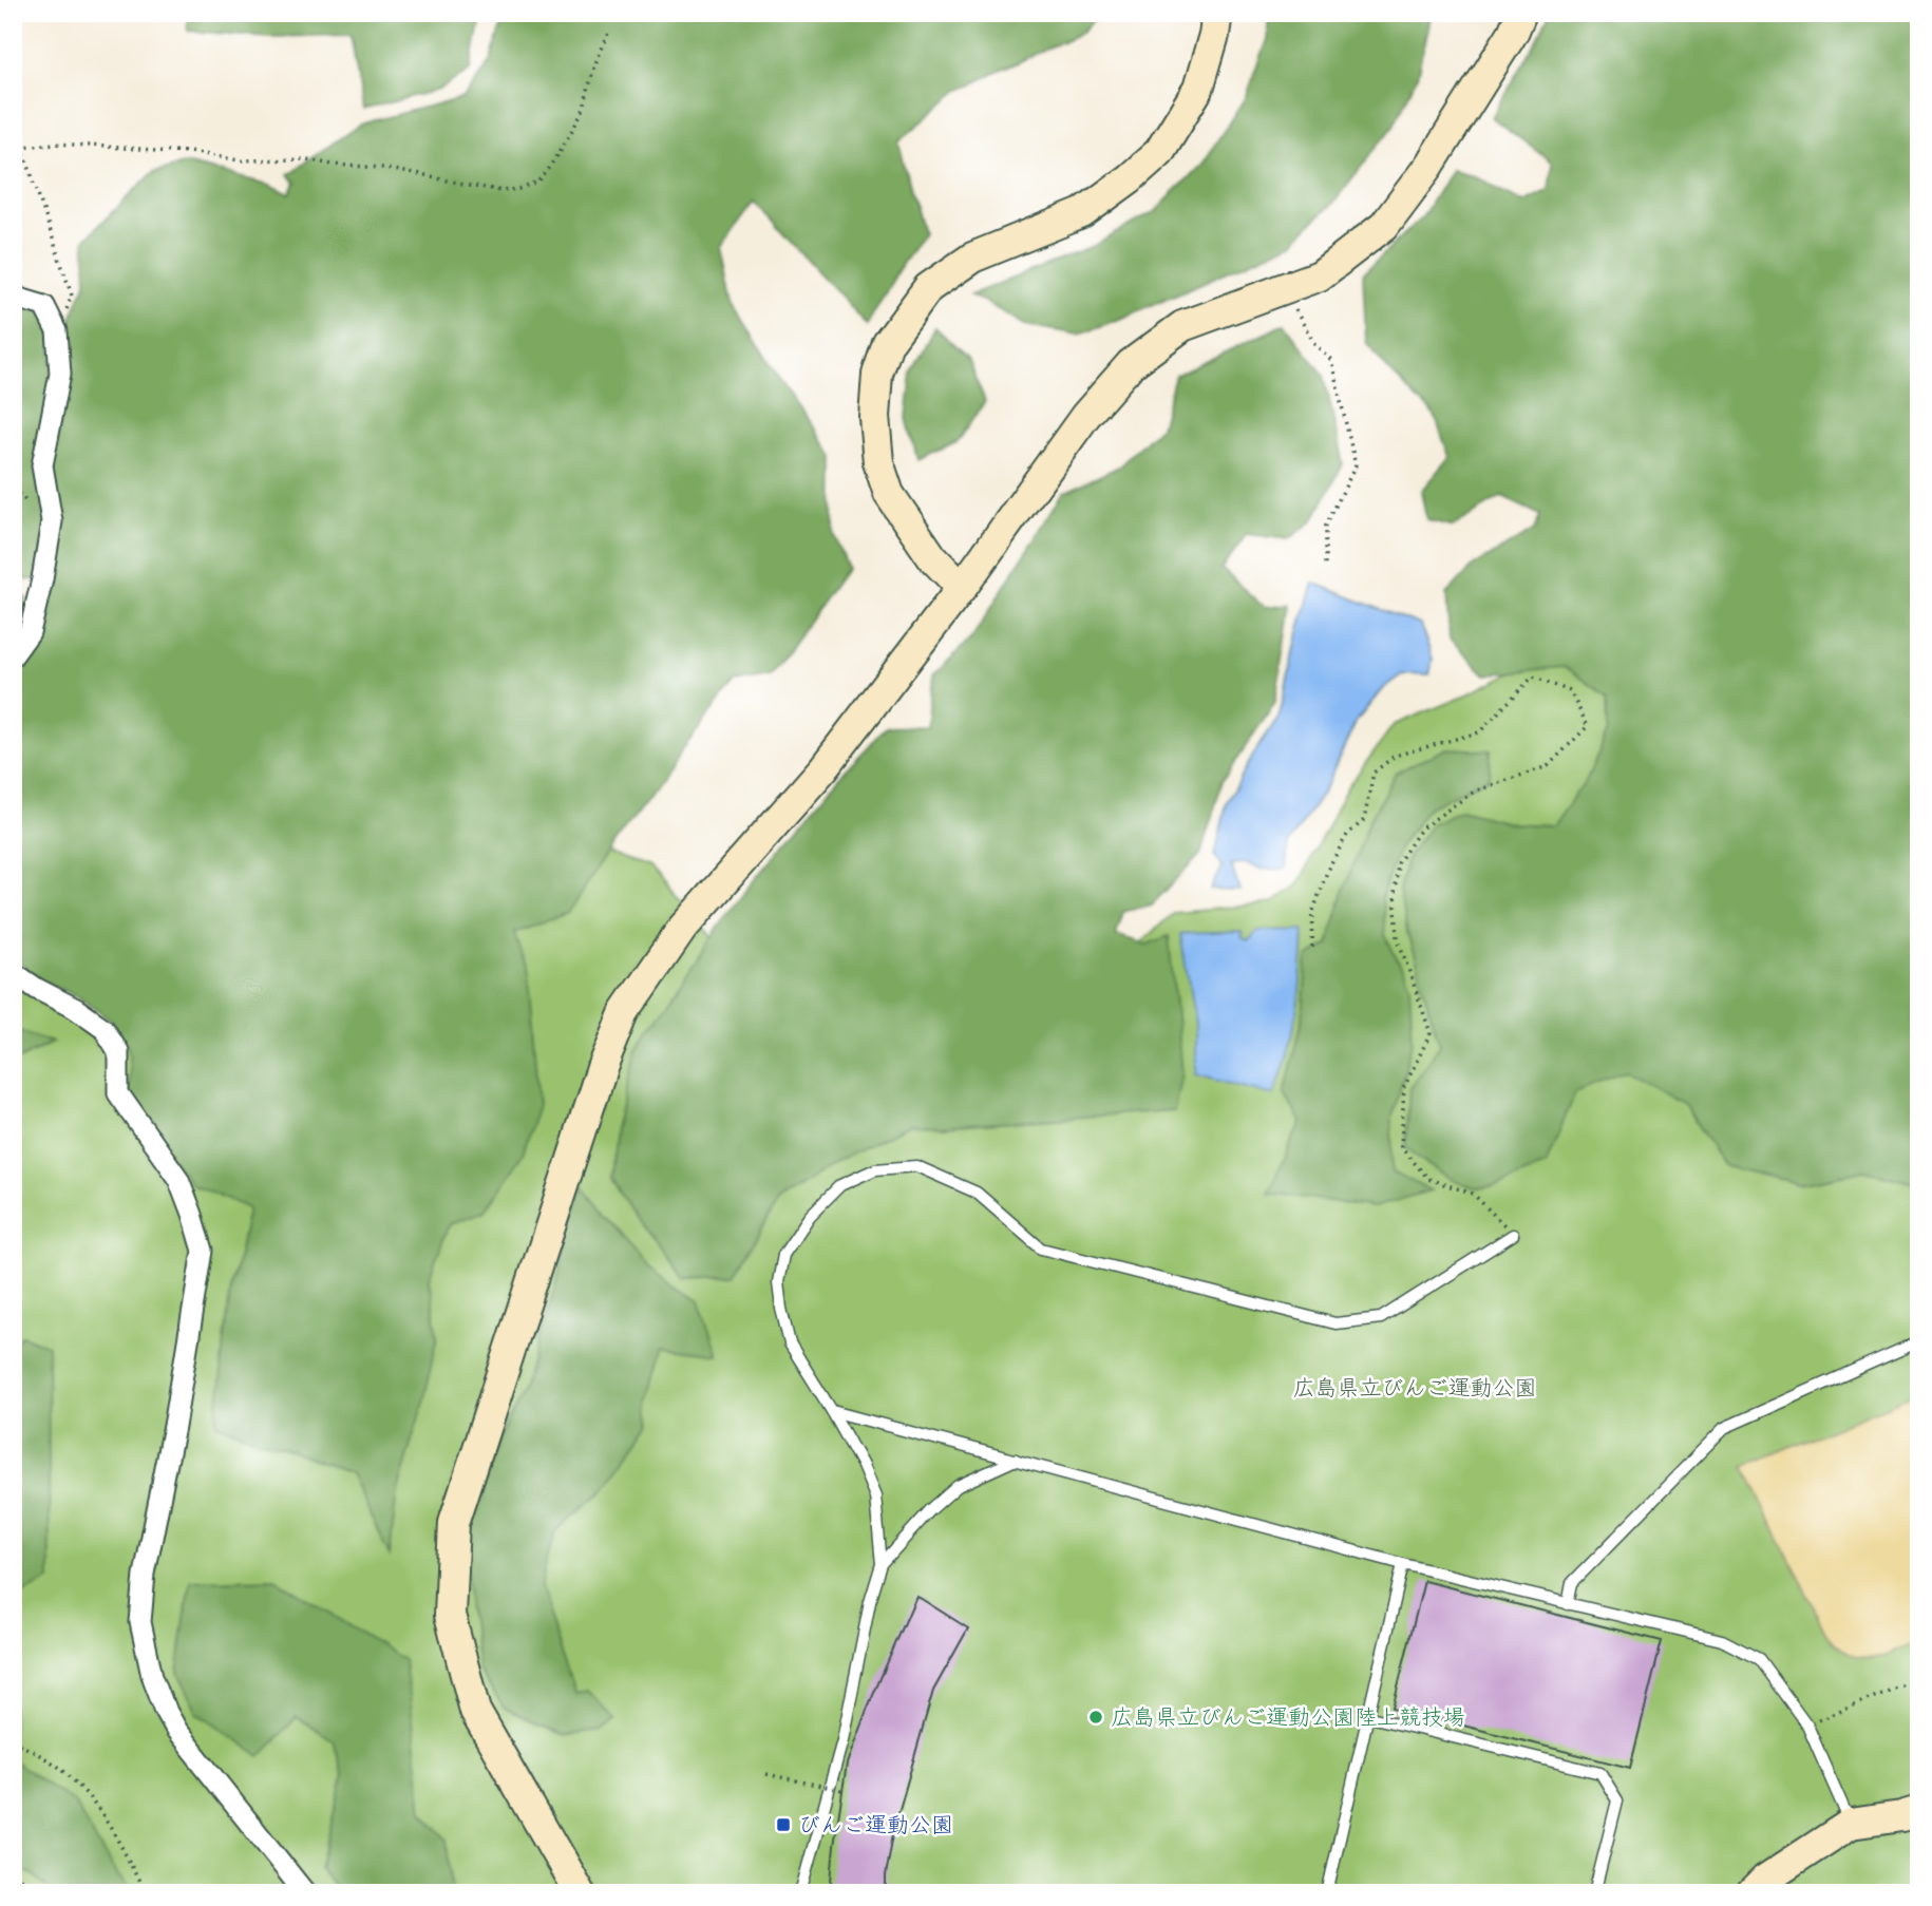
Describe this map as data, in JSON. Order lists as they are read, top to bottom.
{
  "parks": ["広島県立びんご運動公園"],
  "places": {
    "other": ["広島県立びんご運動公園陸上競技場"],
    "transit": ["びんご運動公園"]
  }
}
